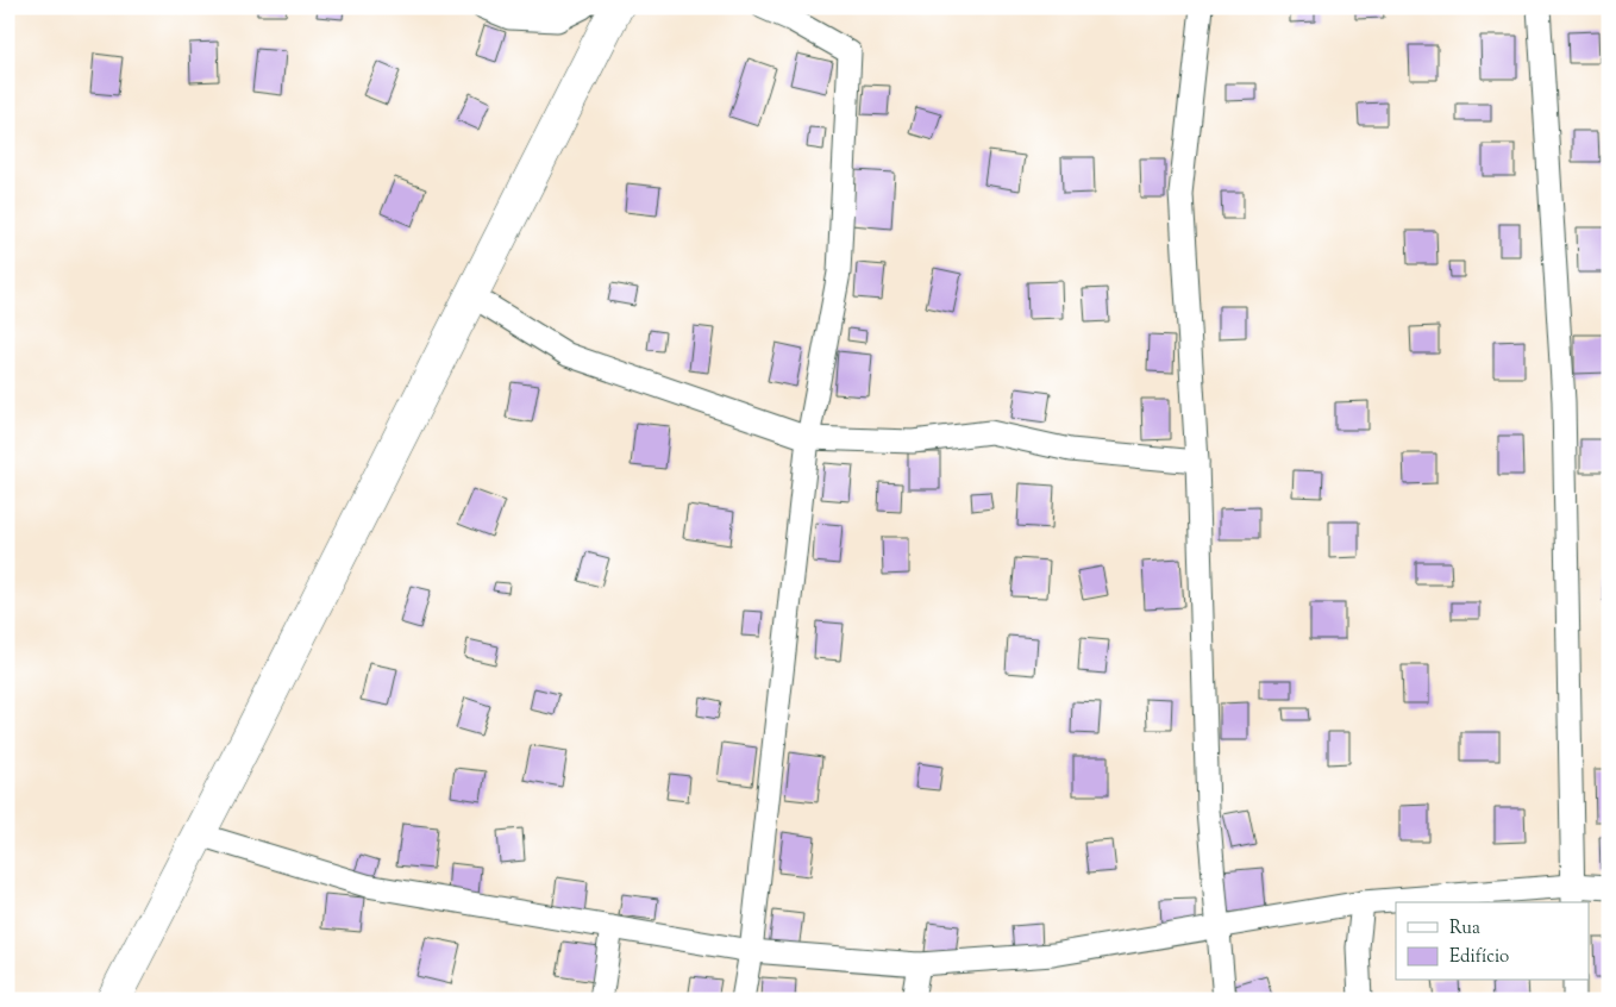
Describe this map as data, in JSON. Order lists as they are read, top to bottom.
{
  "legend": ["Rua", "Edifício"]
}
